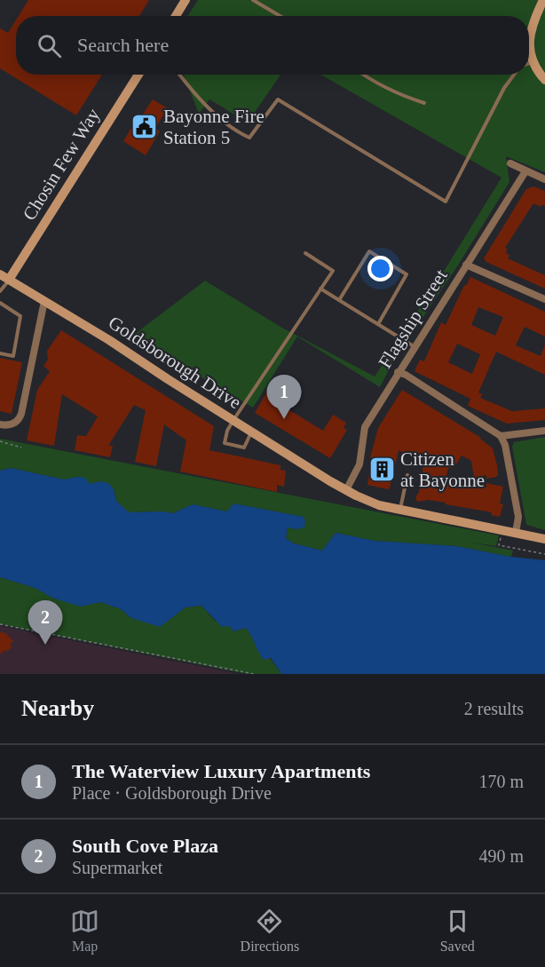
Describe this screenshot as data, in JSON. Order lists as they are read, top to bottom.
{
  "streets": {
    "street": ["Chosin Few Way", "Flagship Street", "Goldsborough Drive"]
  },
  "crossings": [
    ["Chosin Few Way", "Goldsborough Drive"],
    ["Flagship Street", "Goldsborough Drive"]
  ],
  "places": {
    "public building": ["Bayonne Fire Station 5"],
    "building": ["Citizen at Bayonne"]
  },
  "page": {
    "search": "Search here",
    "pins": ["1", "2"],
    "heading": ["Nearby", "2 results"],
    "list": [
      {
        "mark": "1",
        "name": "The Waterview Luxury Apartments",
        "note": "Place · Goldsborough Drive",
        "value": "170 m"
      },
      {
        "mark": "2",
        "name": "South Cove Plaza",
        "note": "Supermarket",
        "value": "490 m"
      }
    ],
    "nav": ["Map", "Directions", "Saved"]
  }
}
